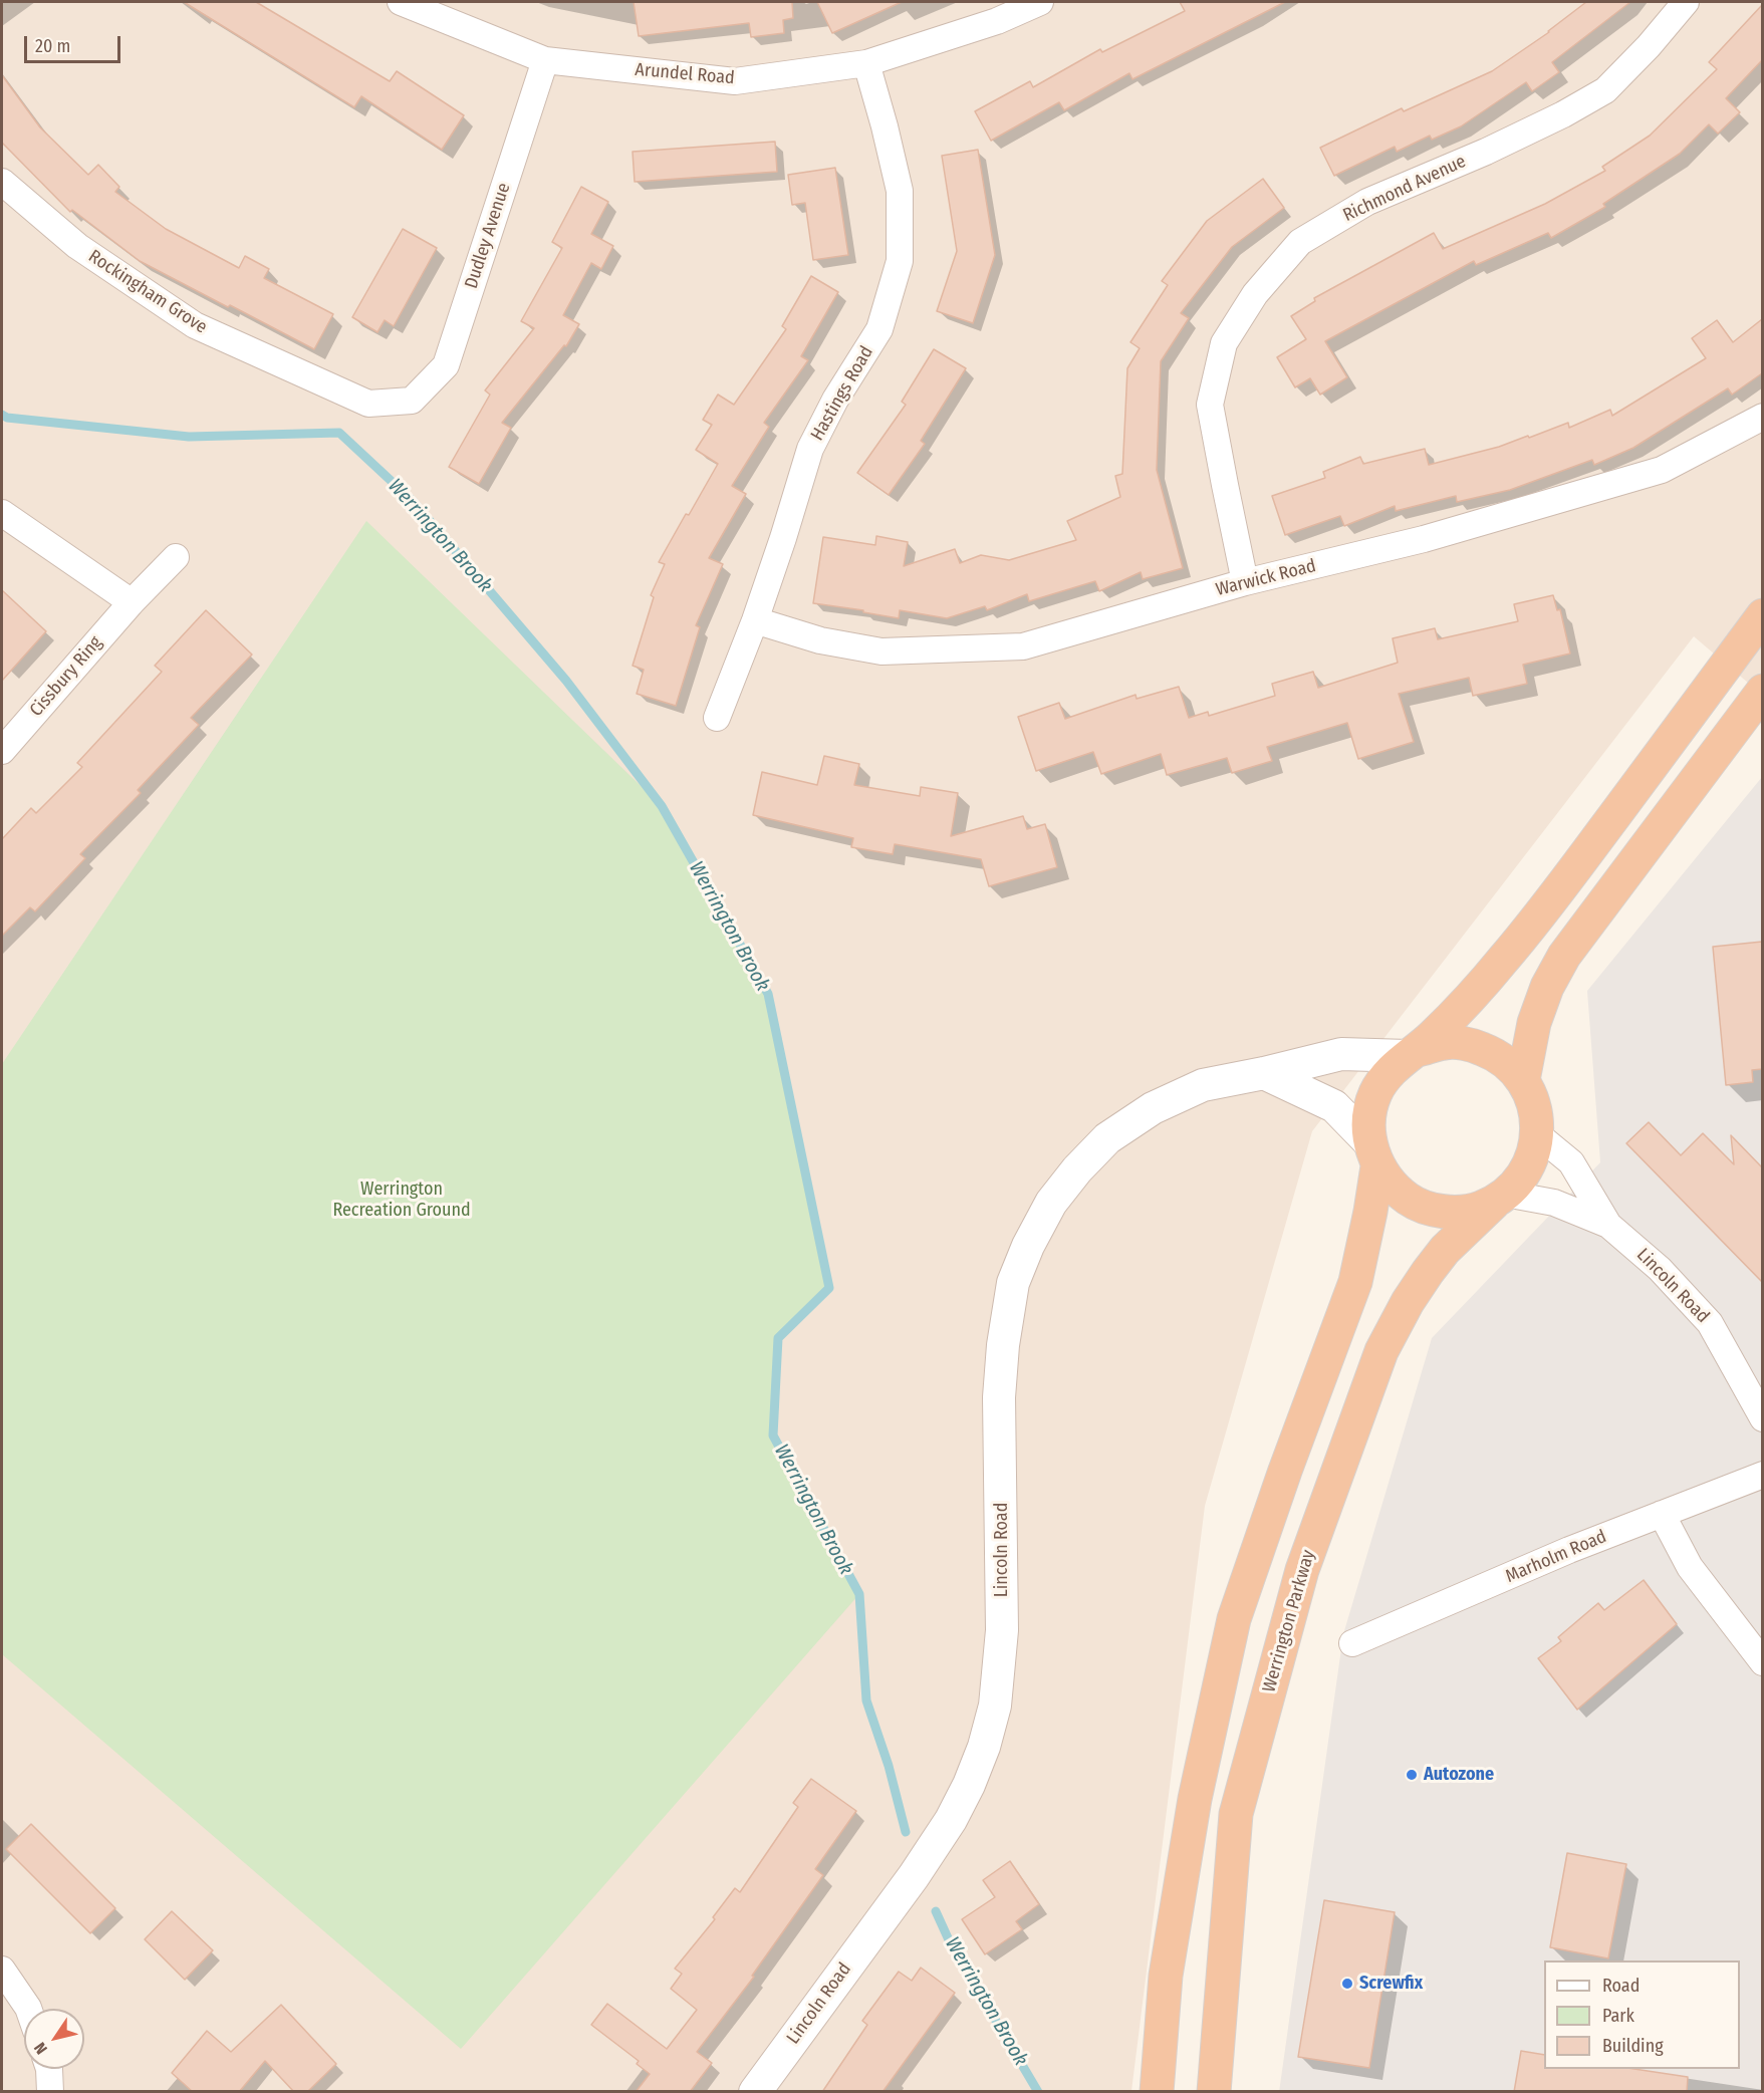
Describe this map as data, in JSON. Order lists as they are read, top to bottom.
{
  "streets": {
    "highway": ["Werrington Parkway"],
    "street": [
      "Arundel Road",
      "Richmond Avenue",
      "Dudley Avenue",
      "Rockingham Grove",
      "Hastings Road",
      "Warwick Road",
      "Cissbury Ring",
      "Lincoln Road",
      "Marholm Road"
    ]
  },
  "crossings": [
    ["Arundel Road", "Dudley Avenue"],
    ["Arundel Road", "Hastings Road"],
    ["Richmond Avenue", "Warwick Road"],
    ["Dudley Avenue", "Rockingham Grove"],
    ["Hastings Road", "Warwick Road"],
    ["Lincoln Road", "Werrington Parkway"]
  ],
  "water": ["Werrington Brook"],
  "parks": ["Werrington Recreation Ground"],
  "places": ["Autozone", "Screwfix"],
  "legend": ["Road", "Park", "Building"],
  "scale_bar": "20 m",
  "north": "bottom left"
}
